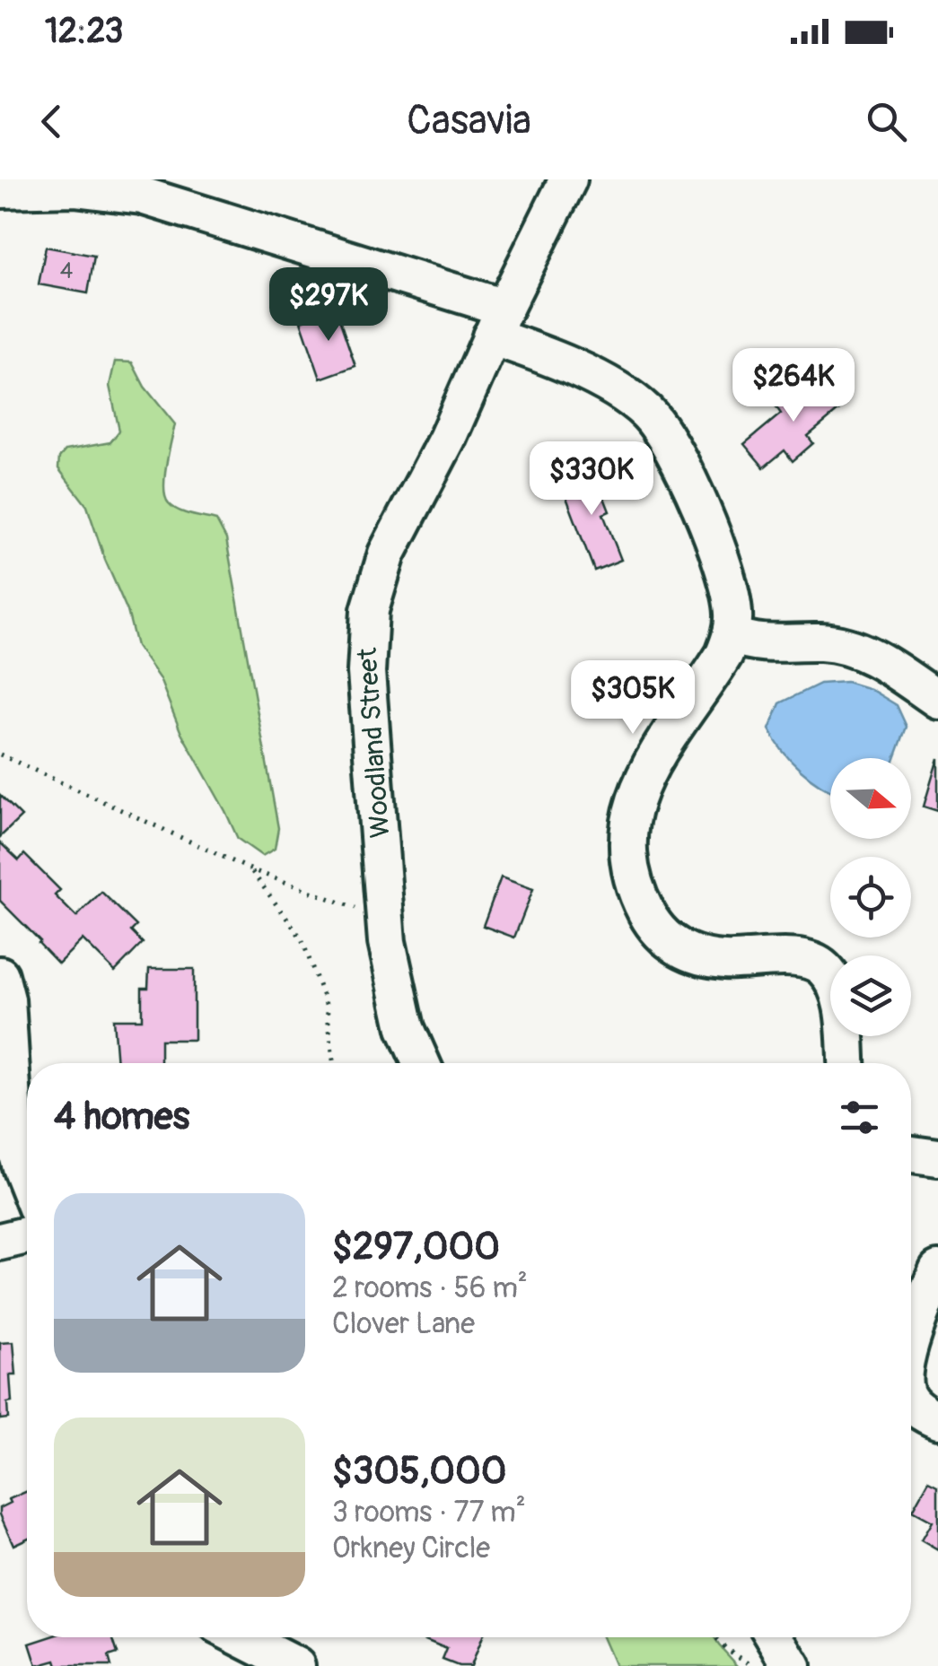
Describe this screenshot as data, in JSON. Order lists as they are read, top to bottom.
{
  "streets": {
    "street": ["Woodland Street"]
  },
  "house_numbers": ["4"],
  "north": "right",
  "page": {
    "status": "12:23",
    "header": "Casavia",
    "price": [
      "$297K",
      "$264K",
      "$330K",
      "$305K"
    ],
    "heading": "4 homes",
    "list": [
      {
        "name": "$297,000",
        "note": "2 rooms · 56 m² · Clover Lane"
      },
      {
        "name": "$305,000",
        "note": "3 rooms · 77 m² · Orkney Circle"
      }
    ]
  }
}
